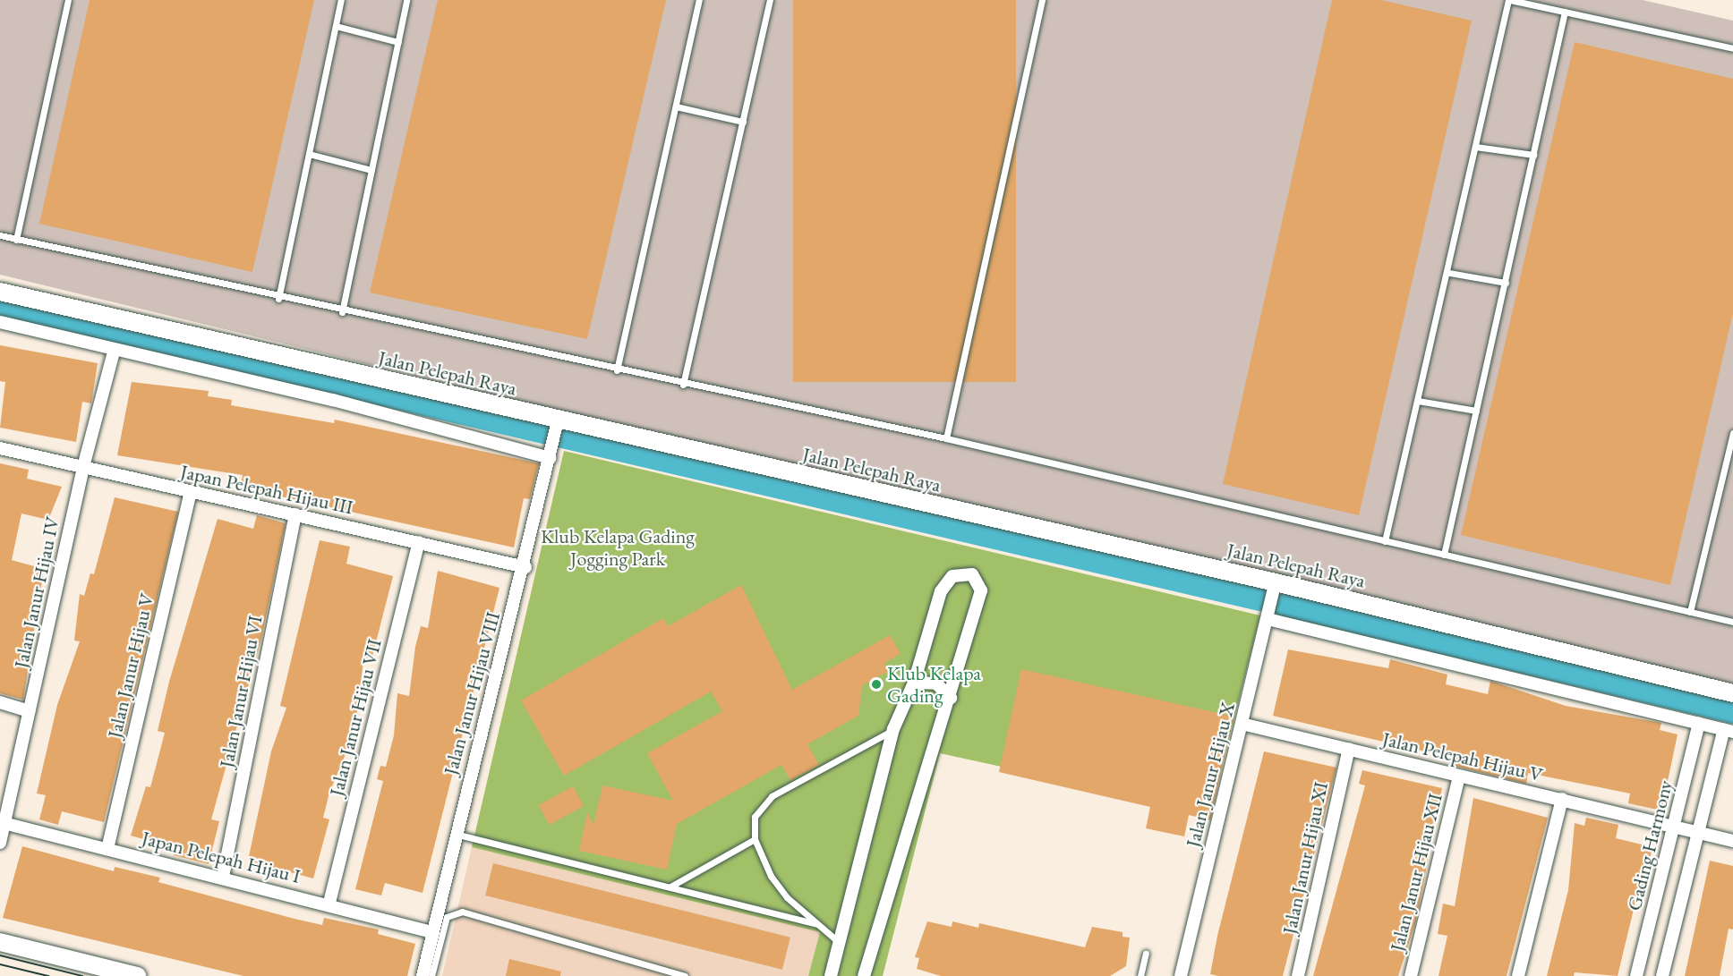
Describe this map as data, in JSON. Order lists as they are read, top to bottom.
{
  "streets": {
    "street": [
      "Jalan Pelepah Raya",
      "Japan Pelepah Hijau III",
      "Jalan Janur Hijau IV",
      "Jalan Janur Hijau V",
      "Jalan Janur Hijau VI",
      "Jalan Janur Hijau VIII",
      "Jalan Janur Hijau VII",
      "Jalan Pelepah Hijau V",
      "Jalan Janur Hijau X",
      "Gading Harmony",
      "Japan Pelepah Hijau I",
      "Jalan Janur Hijau XI",
      "Jalan Janur Hijau XII"
    ]
  },
  "crossings": [
    ["Jalan Pelepah Raya", "Jalan Janur Hijau VIII"],
    ["Jalan Pelepah Raya", "Jalan Janur Hijau X"],
    ["Japan Pelepah Hijau III", "Jalan Janur Hijau IV"],
    ["Japan Pelepah Hijau III", "Jalan Janur Hijau V"],
    ["Japan Pelepah Hijau III", "Jalan Janur Hijau VI"],
    ["Japan Pelepah Hijau III", "Jalan Janur Hijau VIII"],
    ["Japan Pelepah Hijau III", "Jalan Janur Hijau VII"],
    ["Jalan Janur Hijau IV", "Japan Pelepah Hijau I"],
    ["Jalan Janur Hijau V", "Japan Pelepah Hijau I"],
    ["Jalan Janur Hijau VI", "Japan Pelepah Hijau I"],
    ["Jalan Janur Hijau VIII", "Japan Pelepah Hijau I"],
    ["Jalan Janur Hijau VII", "Japan Pelepah Hijau I"],
    ["Jalan Pelepah Hijau V", "Jalan Janur Hijau X"],
    ["Jalan Pelepah Hijau V", "Gading Harmony"],
    ["Jalan Pelepah Hijau V", "Jalan Janur Hijau XI"],
    ["Jalan Pelepah Hijau V", "Jalan Janur Hijau XII"]
  ],
  "parks": ["Klub Kelapa Gading Jogging Park"],
  "places": ["Klub Kelapa Gading"]
}
